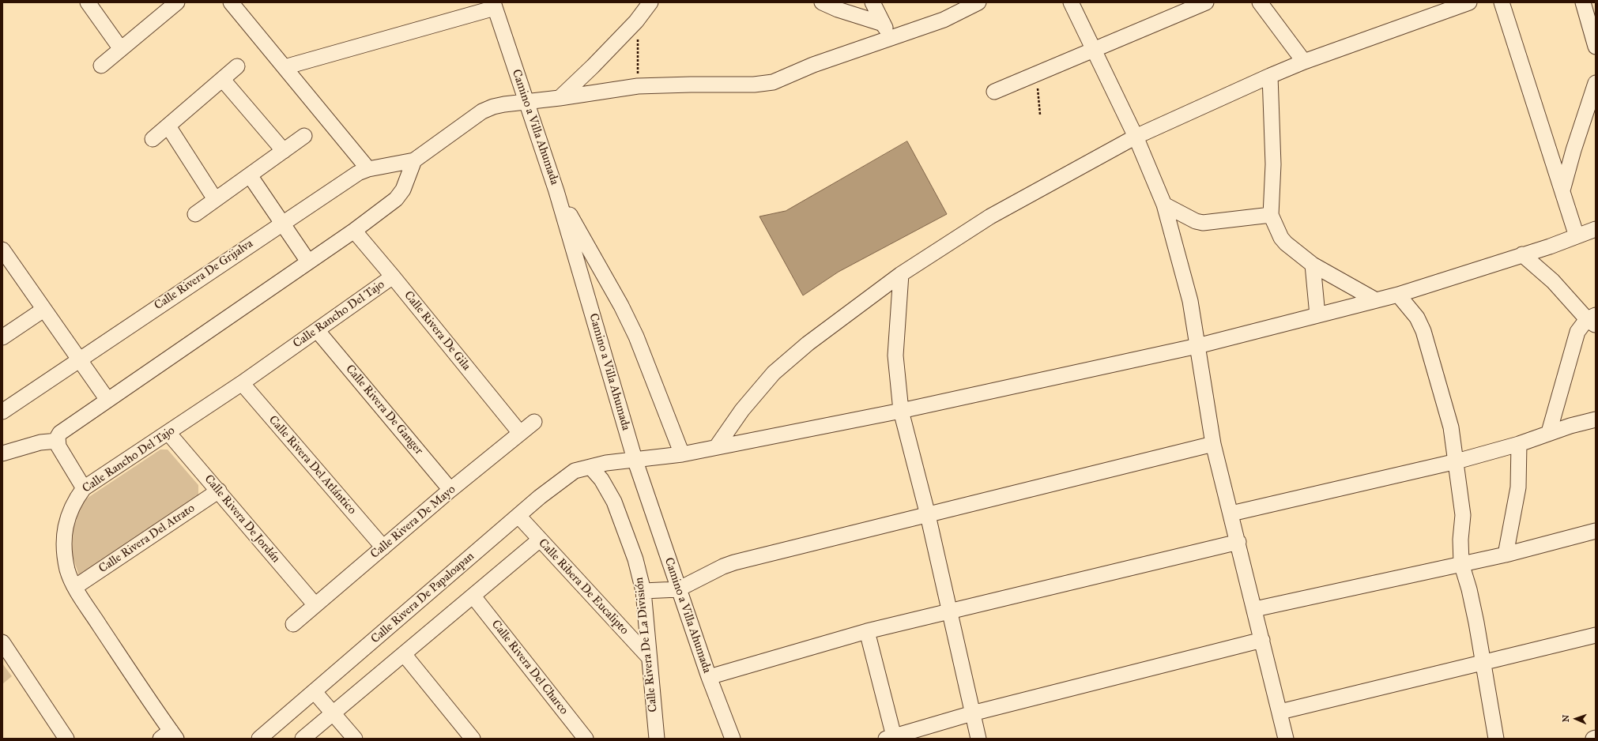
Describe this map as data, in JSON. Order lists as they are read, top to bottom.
{
  "streets": {
    "street": [
      "Camino a Villa Ahumada",
      "Calle Rivera De Grijalva",
      "Calle Rancho Del Tajo",
      "Calle Rivera De Gila",
      "Calle Rivera De Ganger",
      "Calle Rivera Del Atlántico",
      "Calle Rivera De Jordán",
      "Calle Rivera De Mayo",
      "Calle Rivera Del Atrato",
      "Calle Ribera De Eucalipto",
      "Calle Rivera De Papaloapan",
      "Calle Rivera De La División",
      "Calle Rivera Del Charco"
    ]
  },
  "crossings": [
    ["Camino a Villa Ahumada", "Calle Rivera De Papaloapan"],
    ["Calle Rancho Del Tajo", "Calle Rivera De Gila"],
    ["Calle Rancho Del Tajo", "Calle Rivera De Ganger"],
    ["Calle Rancho Del Tajo", "Calle Rivera Del Atlántico"],
    ["Calle Rancho Del Tajo", "Calle Rivera De Jordán"],
    ["Calle Rancho Del Tajo", "Calle Rivera Del Atrato"],
    ["Calle Rivera De Gila", "Calle Rivera De Mayo"],
    ["Calle Rivera De Ganger", "Calle Rivera De Mayo"],
    ["Calle Rivera Del Atlántico", "Calle Rivera De Mayo"],
    ["Calle Rivera De Jordán", "Calle Rivera De Mayo"],
    ["Calle Rivera De Jordán", "Calle Rivera Del Atrato"],
    ["Calle Ribera De Eucalipto", "Calle Rivera De Papaloapan"],
    ["Calle Ribera De Eucalipto", "Calle Rivera De La División"],
    ["Calle Rivera De Papaloapan", "Calle Rivera De La División"]
  ],
  "north": "left"
}
